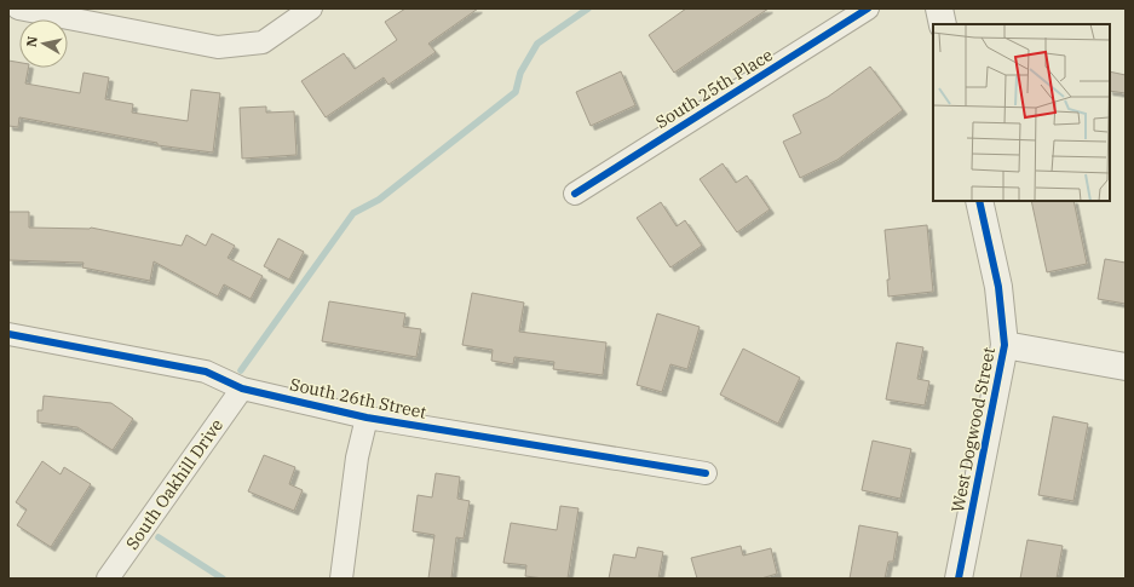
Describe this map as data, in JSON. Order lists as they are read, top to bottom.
{
  "streets": {
    "street": [
      "South 25th Place",
      "South 26th Street",
      "West Dogwood Street",
      "South Oakhill Drive"
    ]
  },
  "crossings": [
    ["South 26th Street", "South Oakhill Drive"]
  ],
  "north": "left"
}
